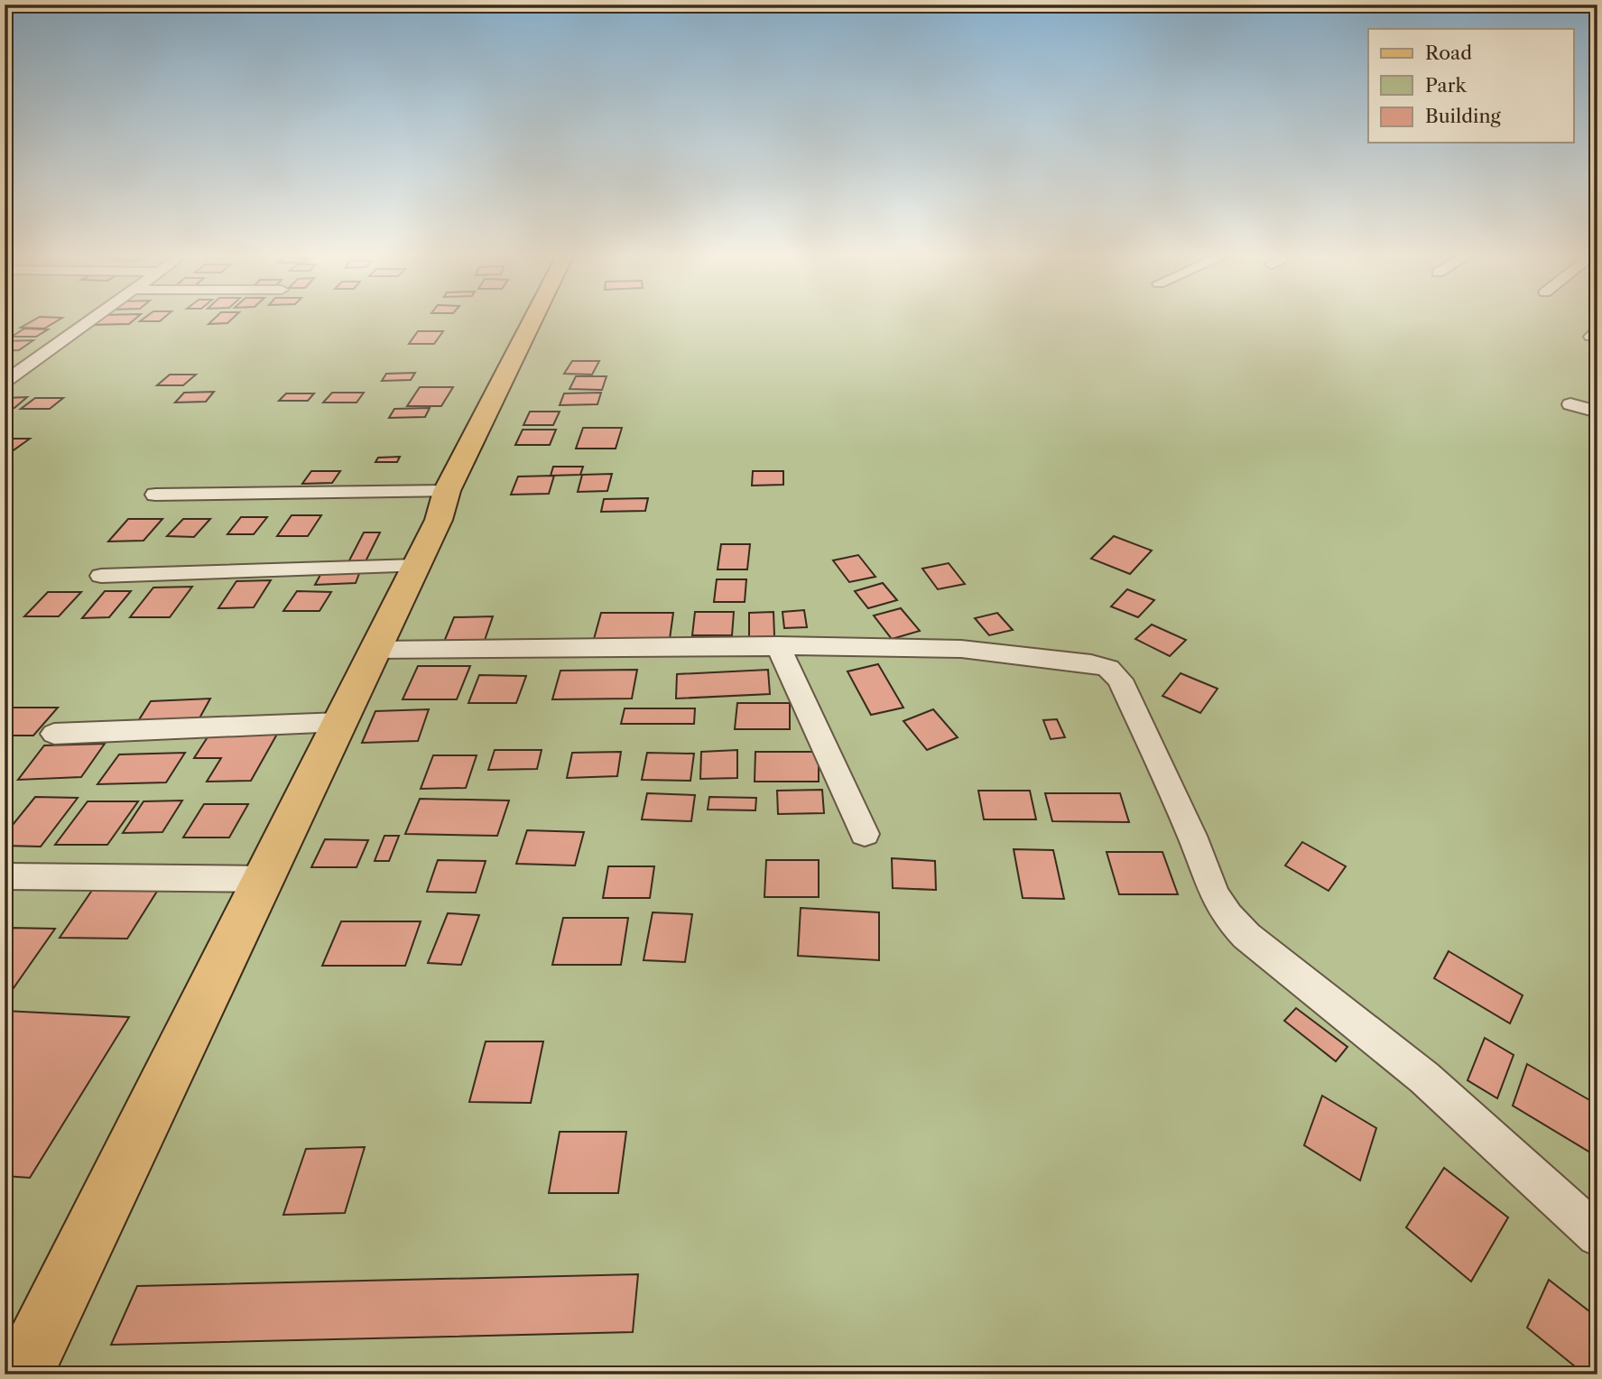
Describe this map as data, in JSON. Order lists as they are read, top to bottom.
{
  "legend": ["Road", "Park", "Building"]
}
